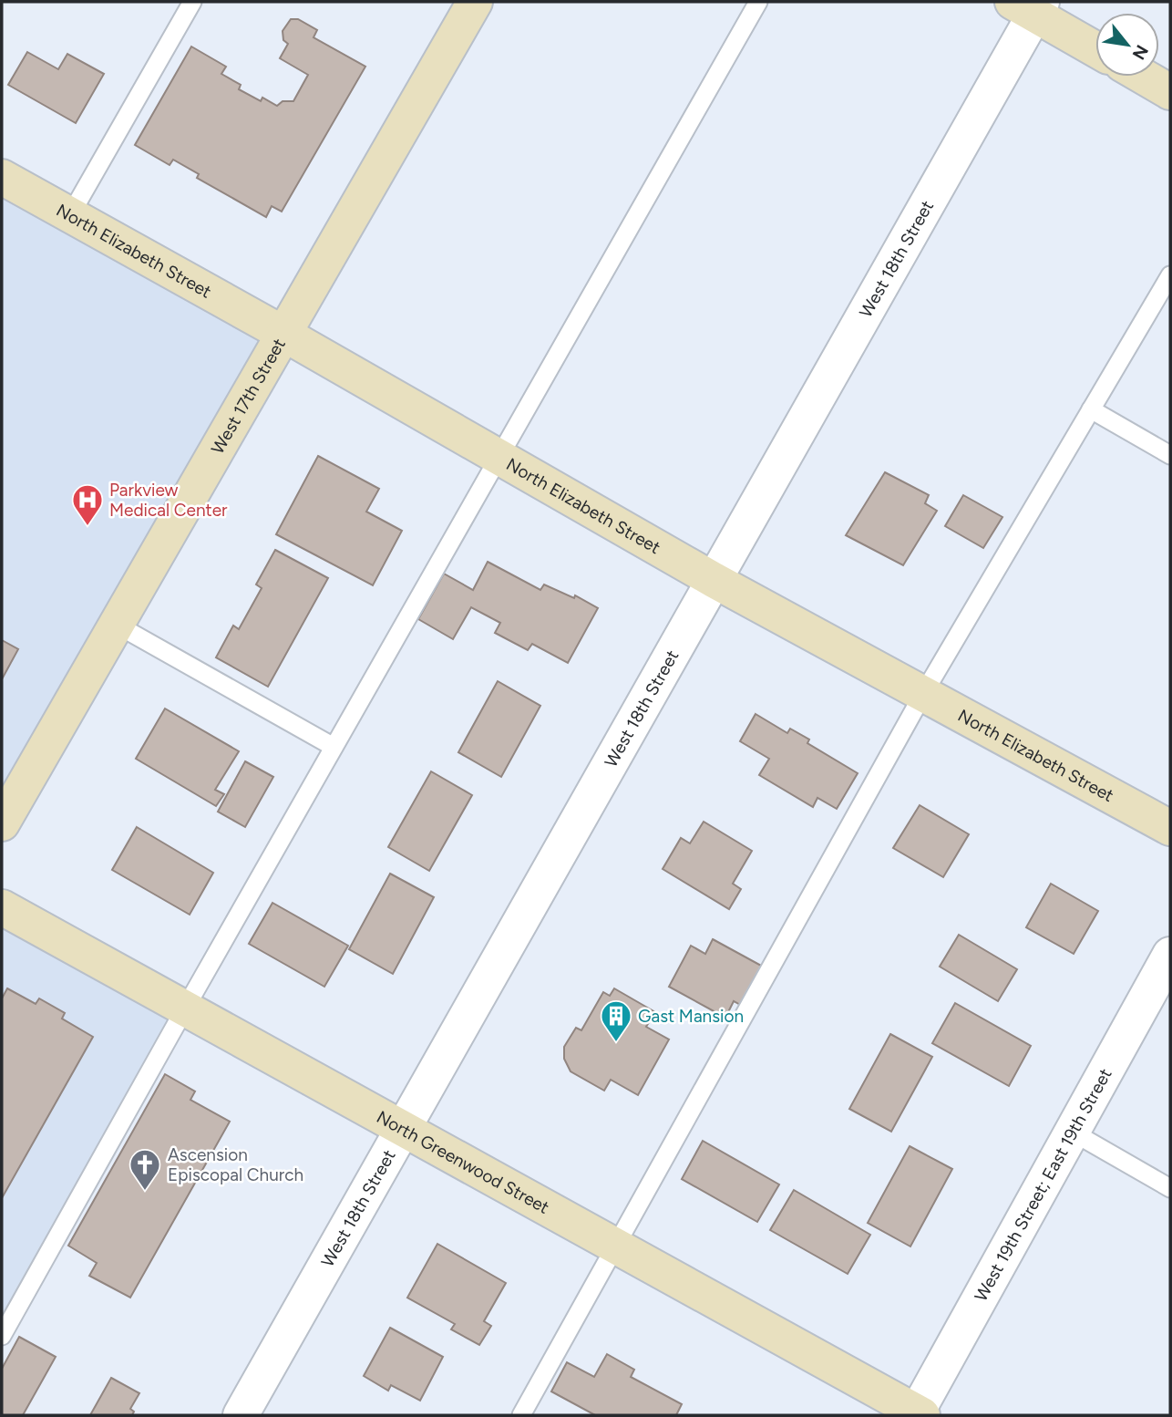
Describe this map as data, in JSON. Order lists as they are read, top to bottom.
{
  "streets": {
    "main road": ["North Elizabeth Street", "West 17th Street", "North Greenwood Street"],
    "street": ["West 18th Street", "West 19th Street; East 19th Street"]
  },
  "crossings": [
    ["North Elizabeth Street", "West 18th Street"],
    ["North Elizabeth Street", "West 17th Street"],
    ["West 18th Street", "North Greenwood Street"],
    ["North Greenwood Street", "West 19th Street; East 19th Street"]
  ],
  "places": {
    "hospital": ["Parkview Medical Center"],
    "building": ["Gast Mansion"],
    "church": ["Ascension Episcopal Church"]
  },
  "north": "bottom right"
}
